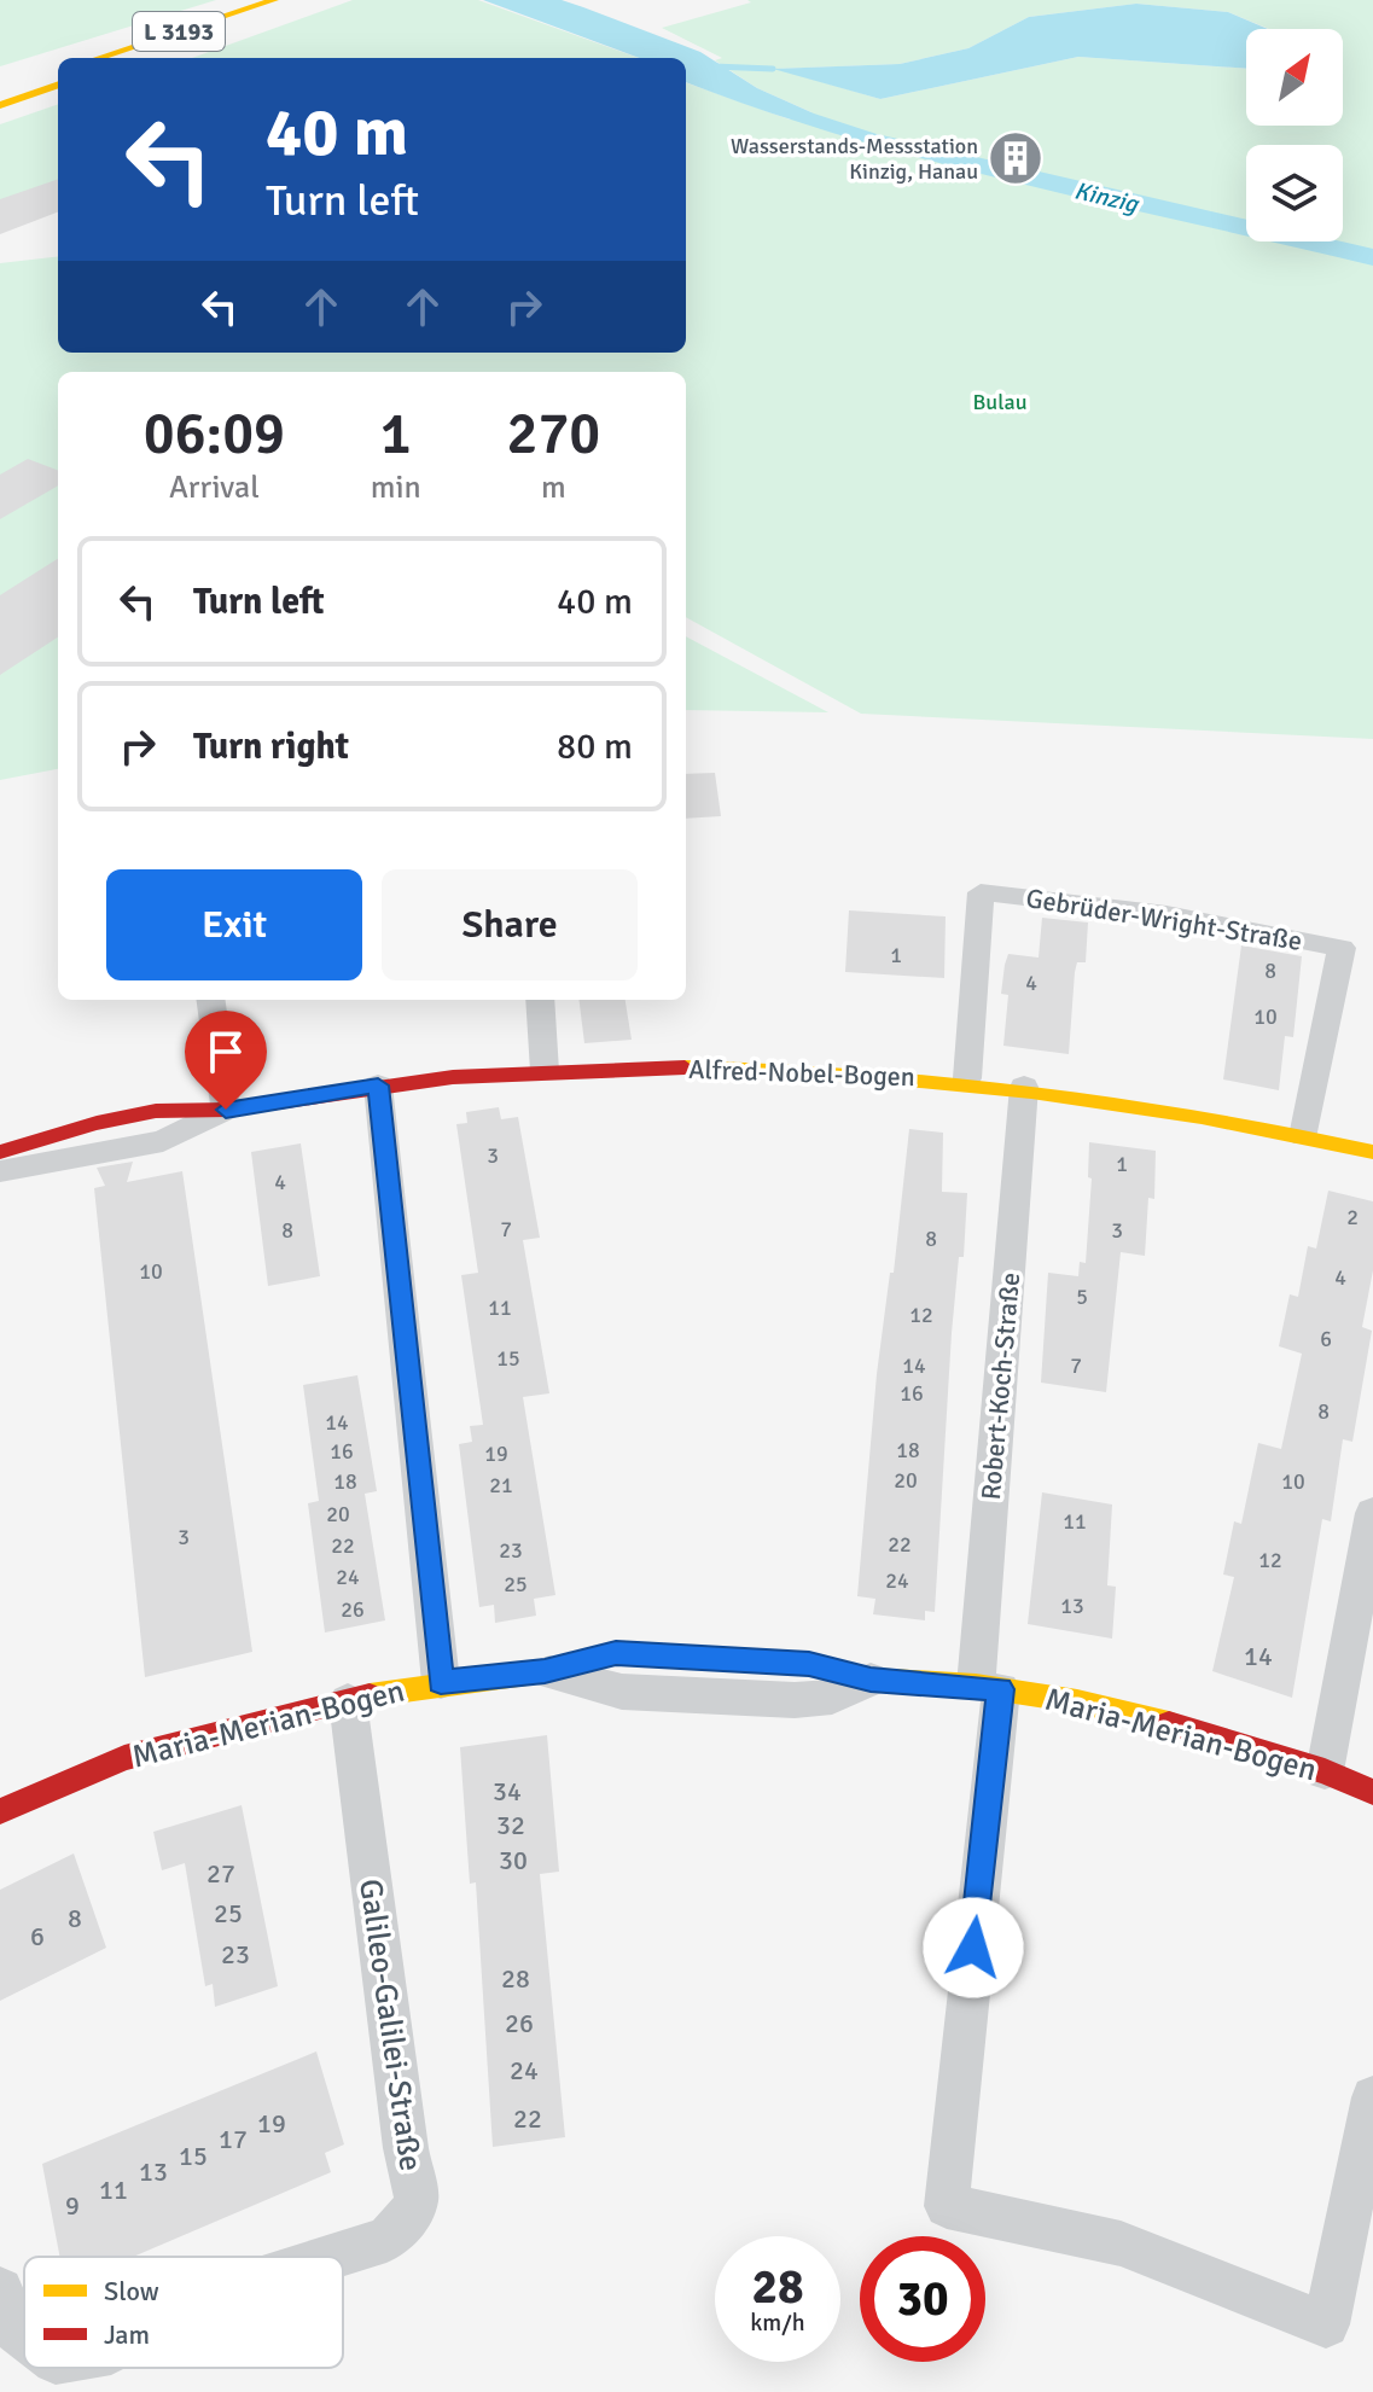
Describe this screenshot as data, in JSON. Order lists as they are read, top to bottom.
{
  "streets": {
    "main road": ["L 3193", "Alfred-Nobel-Bogen", "Maria-Merian-Bogen"],
    "street": ["Gebrüder-Wright-Straße", "Robert-Koch-Straße", "Galileo-Galilei-Straße"]
  },
  "crossings": [
    ["Gebrüder-Wright-Straße", "Alfred-Nobel-Bogen"],
    ["Alfred-Nobel-Bogen", "Robert-Koch-Straße"],
    ["Robert-Koch-Straße", "Maria-Merian-Bogen"],
    ["Maria-Merian-Bogen", "Galileo-Galilei-Straße"]
  ],
  "water": ["Kinzig"],
  "parks": ["Bulau"],
  "places": {
    "building": ["Wasserstands-Messstation Kinzig, Hanau"]
  },
  "house_numbers": [
    "1",
    "8",
    "4",
    "10",
    "3",
    "1",
    "4",
    "2",
    "7",
    "8",
    "3",
    "8",
    "10",
    "4",
    "5",
    "11",
    "12",
    "6",
    "15",
    "14",
    "7",
    "16",
    "8",
    "14",
    "18",
    "16",
    "19",
    "20",
    "18",
    "10",
    "21",
    "20",
    "11",
    "3",
    "22",
    "22",
    "23",
    "12",
    "24",
    "24",
    "25",
    "13",
    "26",
    "14",
    "34",
    "32",
    "30",
    "27",
    "25",
    "8",
    "6",
    "23",
    "28",
    "26",
    "24",
    "22",
    "19",
    "17",
    "15",
    "13",
    "11",
    "9"
  ],
  "legend": ["Slow", "Jam"],
  "north": "top right",
  "page": {
    "turn": ["40 m", "Turn left"],
    "eta": [
      "06:09",
      "Arrival",
      "1",
      "min",
      "270",
      "m"
    ],
    "list": [
      {
        "name": "Turn left",
        "value": "40 m"
      },
      {
        "name": "Turn right",
        "value": "80 m"
      }
    ],
    "buttons": ["Exit", "Share"],
    "speed": "28 km/h",
    "limit": "30"
  }
}
